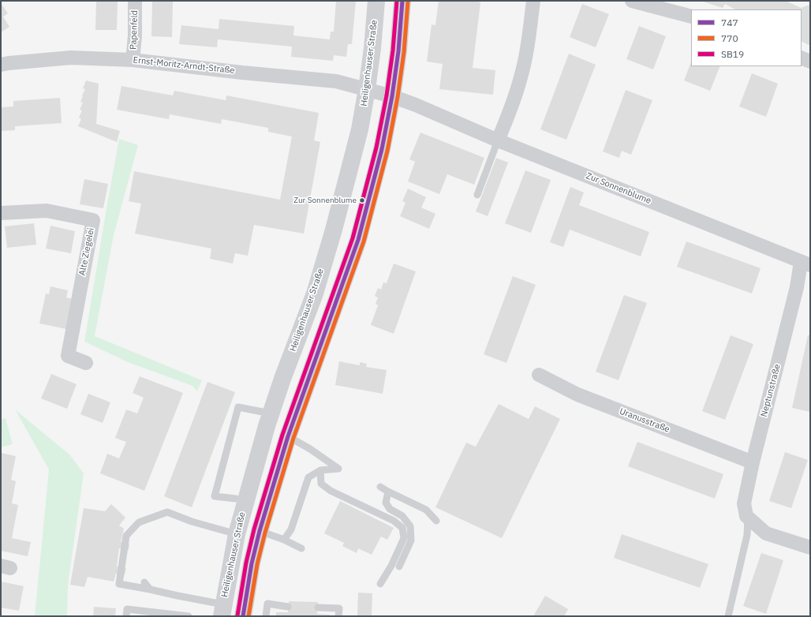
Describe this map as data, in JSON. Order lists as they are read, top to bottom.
{
  "streets": {
    "main road": ["Heiligenhauser Straße"],
    "street": [
      "Papenfeld",
      "Ernst-Moritz-Arndt-Straße",
      "Zur Sonnenblume",
      "Alte Ziegelei",
      "Neptunstraße",
      "Uranusstraße"
    ]
  },
  "crossings": [
    ["Papenfeld", "Ernst-Moritz-Arndt-Straße"],
    ["Heiligenhauser Straße", "Ernst-Moritz-Arndt-Straße"],
    ["Ernst-Moritz-Arndt-Straße", "Zur Sonnenblume"],
    ["Zur Sonnenblume", "Neptunstraße"],
    ["Neptunstraße", "Uranusstraße"]
  ],
  "places": ["Zur Sonnenblume"],
  "lines": ["transit line 747", "transit line SB19", "transit line 770"],
  "legend": ["747", "770", "SB19"]
}
